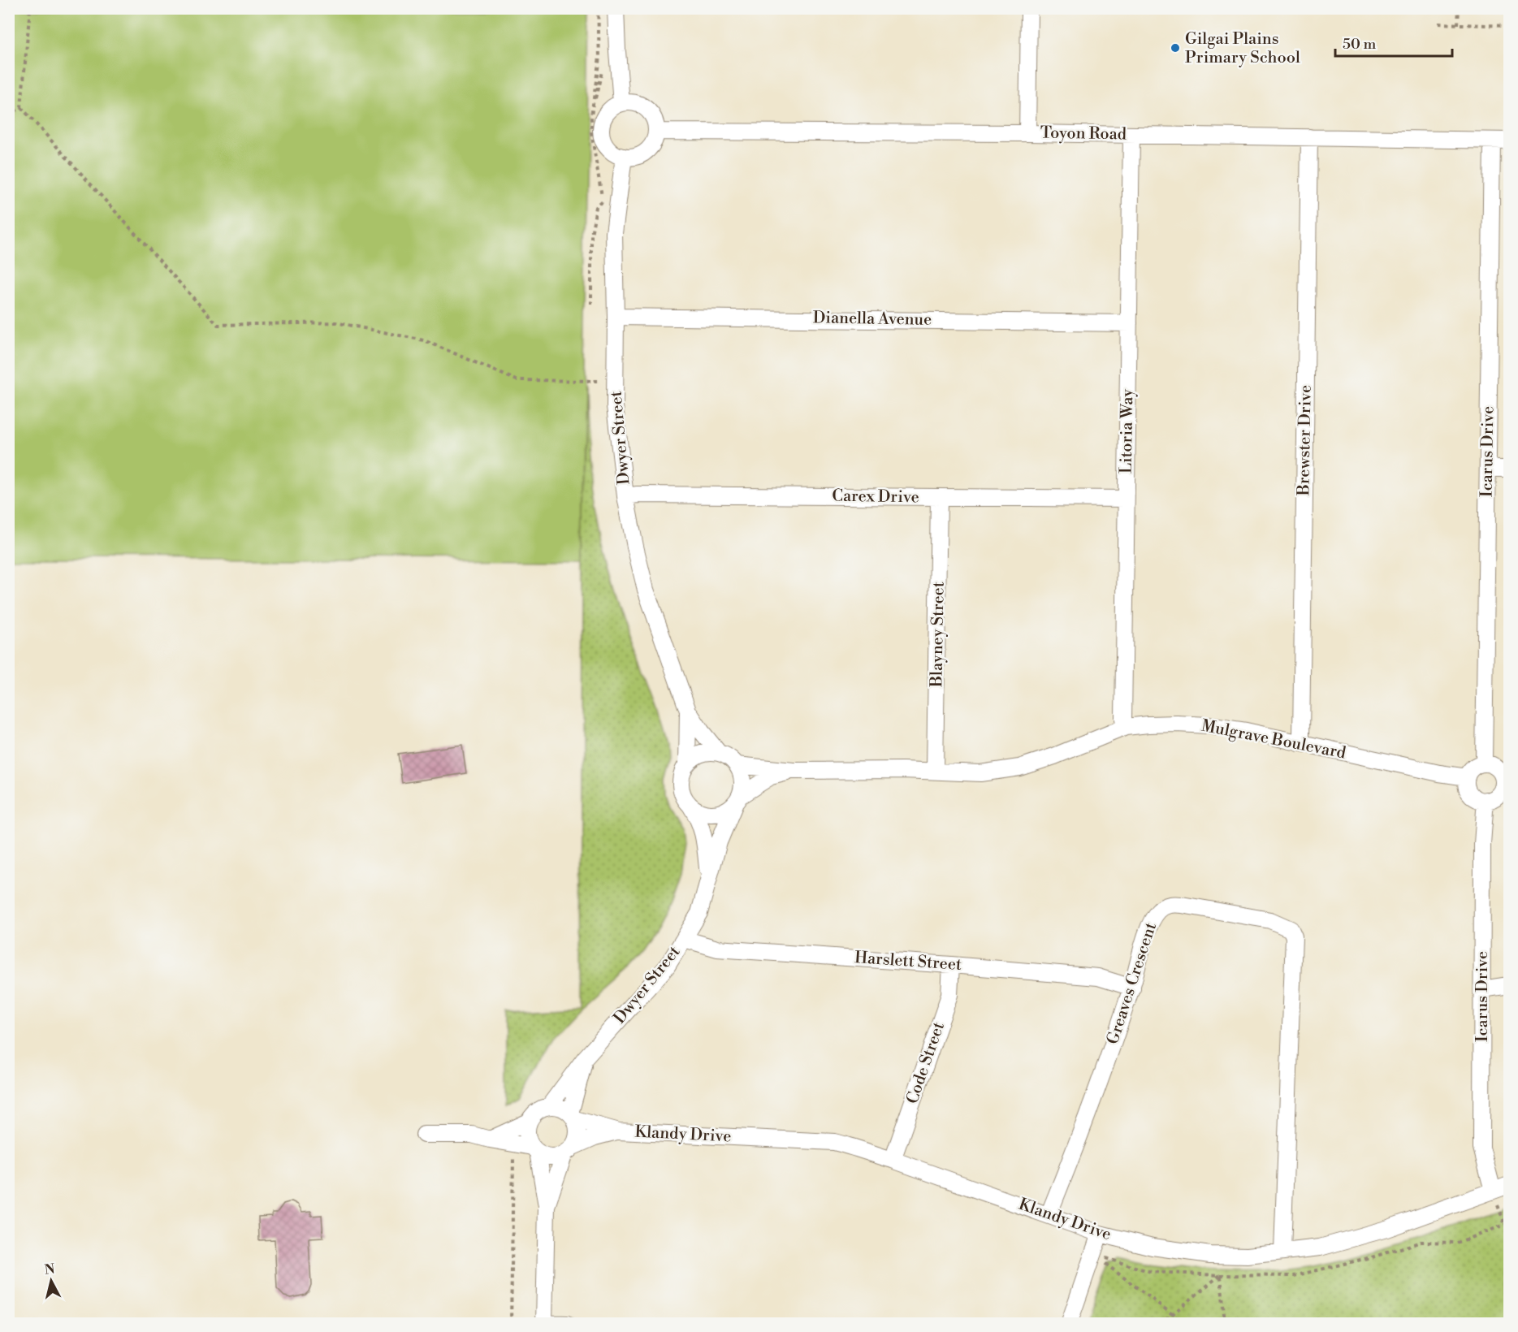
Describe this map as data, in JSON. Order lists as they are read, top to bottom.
{
  "streets": {
    "street": [
      "Toyon Road",
      "Dianella Avenue",
      "Litoria Way",
      "Dwyer Street",
      "Brewster Drive",
      "Icarus Drive",
      "Carex Drive",
      "Blayney Street",
      "Mulgrave Boulevard",
      "Harslett Street",
      "Greaves Crescent",
      "Code Street",
      "Klandy Drive"
    ]
  },
  "crossings": [
    ["Toyon Road", "Litoria Way"],
    ["Toyon Road", "Dwyer Street"],
    ["Toyon Road", "Brewster Drive"],
    ["Toyon Road", "Icarus Drive"],
    ["Dianella Avenue", "Litoria Way"],
    ["Dianella Avenue", "Dwyer Street"],
    ["Litoria Way", "Carex Drive"],
    ["Litoria Way", "Mulgrave Boulevard"],
    ["Dwyer Street", "Carex Drive"],
    ["Dwyer Street", "Mulgrave Boulevard"],
    ["Dwyer Street", "Harslett Street"],
    ["Dwyer Street", "Klandy Drive"],
    ["Brewster Drive", "Mulgrave Boulevard"],
    ["Icarus Drive", "Mulgrave Boulevard"],
    ["Icarus Drive", "Klandy Drive"],
    ["Carex Drive", "Blayney Street"],
    ["Blayney Street", "Mulgrave Boulevard"],
    ["Harslett Street", "Greaves Crescent"],
    ["Harslett Street", "Code Street"],
    ["Greaves Crescent", "Klandy Drive"],
    ["Code Street", "Klandy Drive"]
  ],
  "places": ["Gilgai Plains Primary School"],
  "scale_bar": "50 m",
  "north": "top"
}
